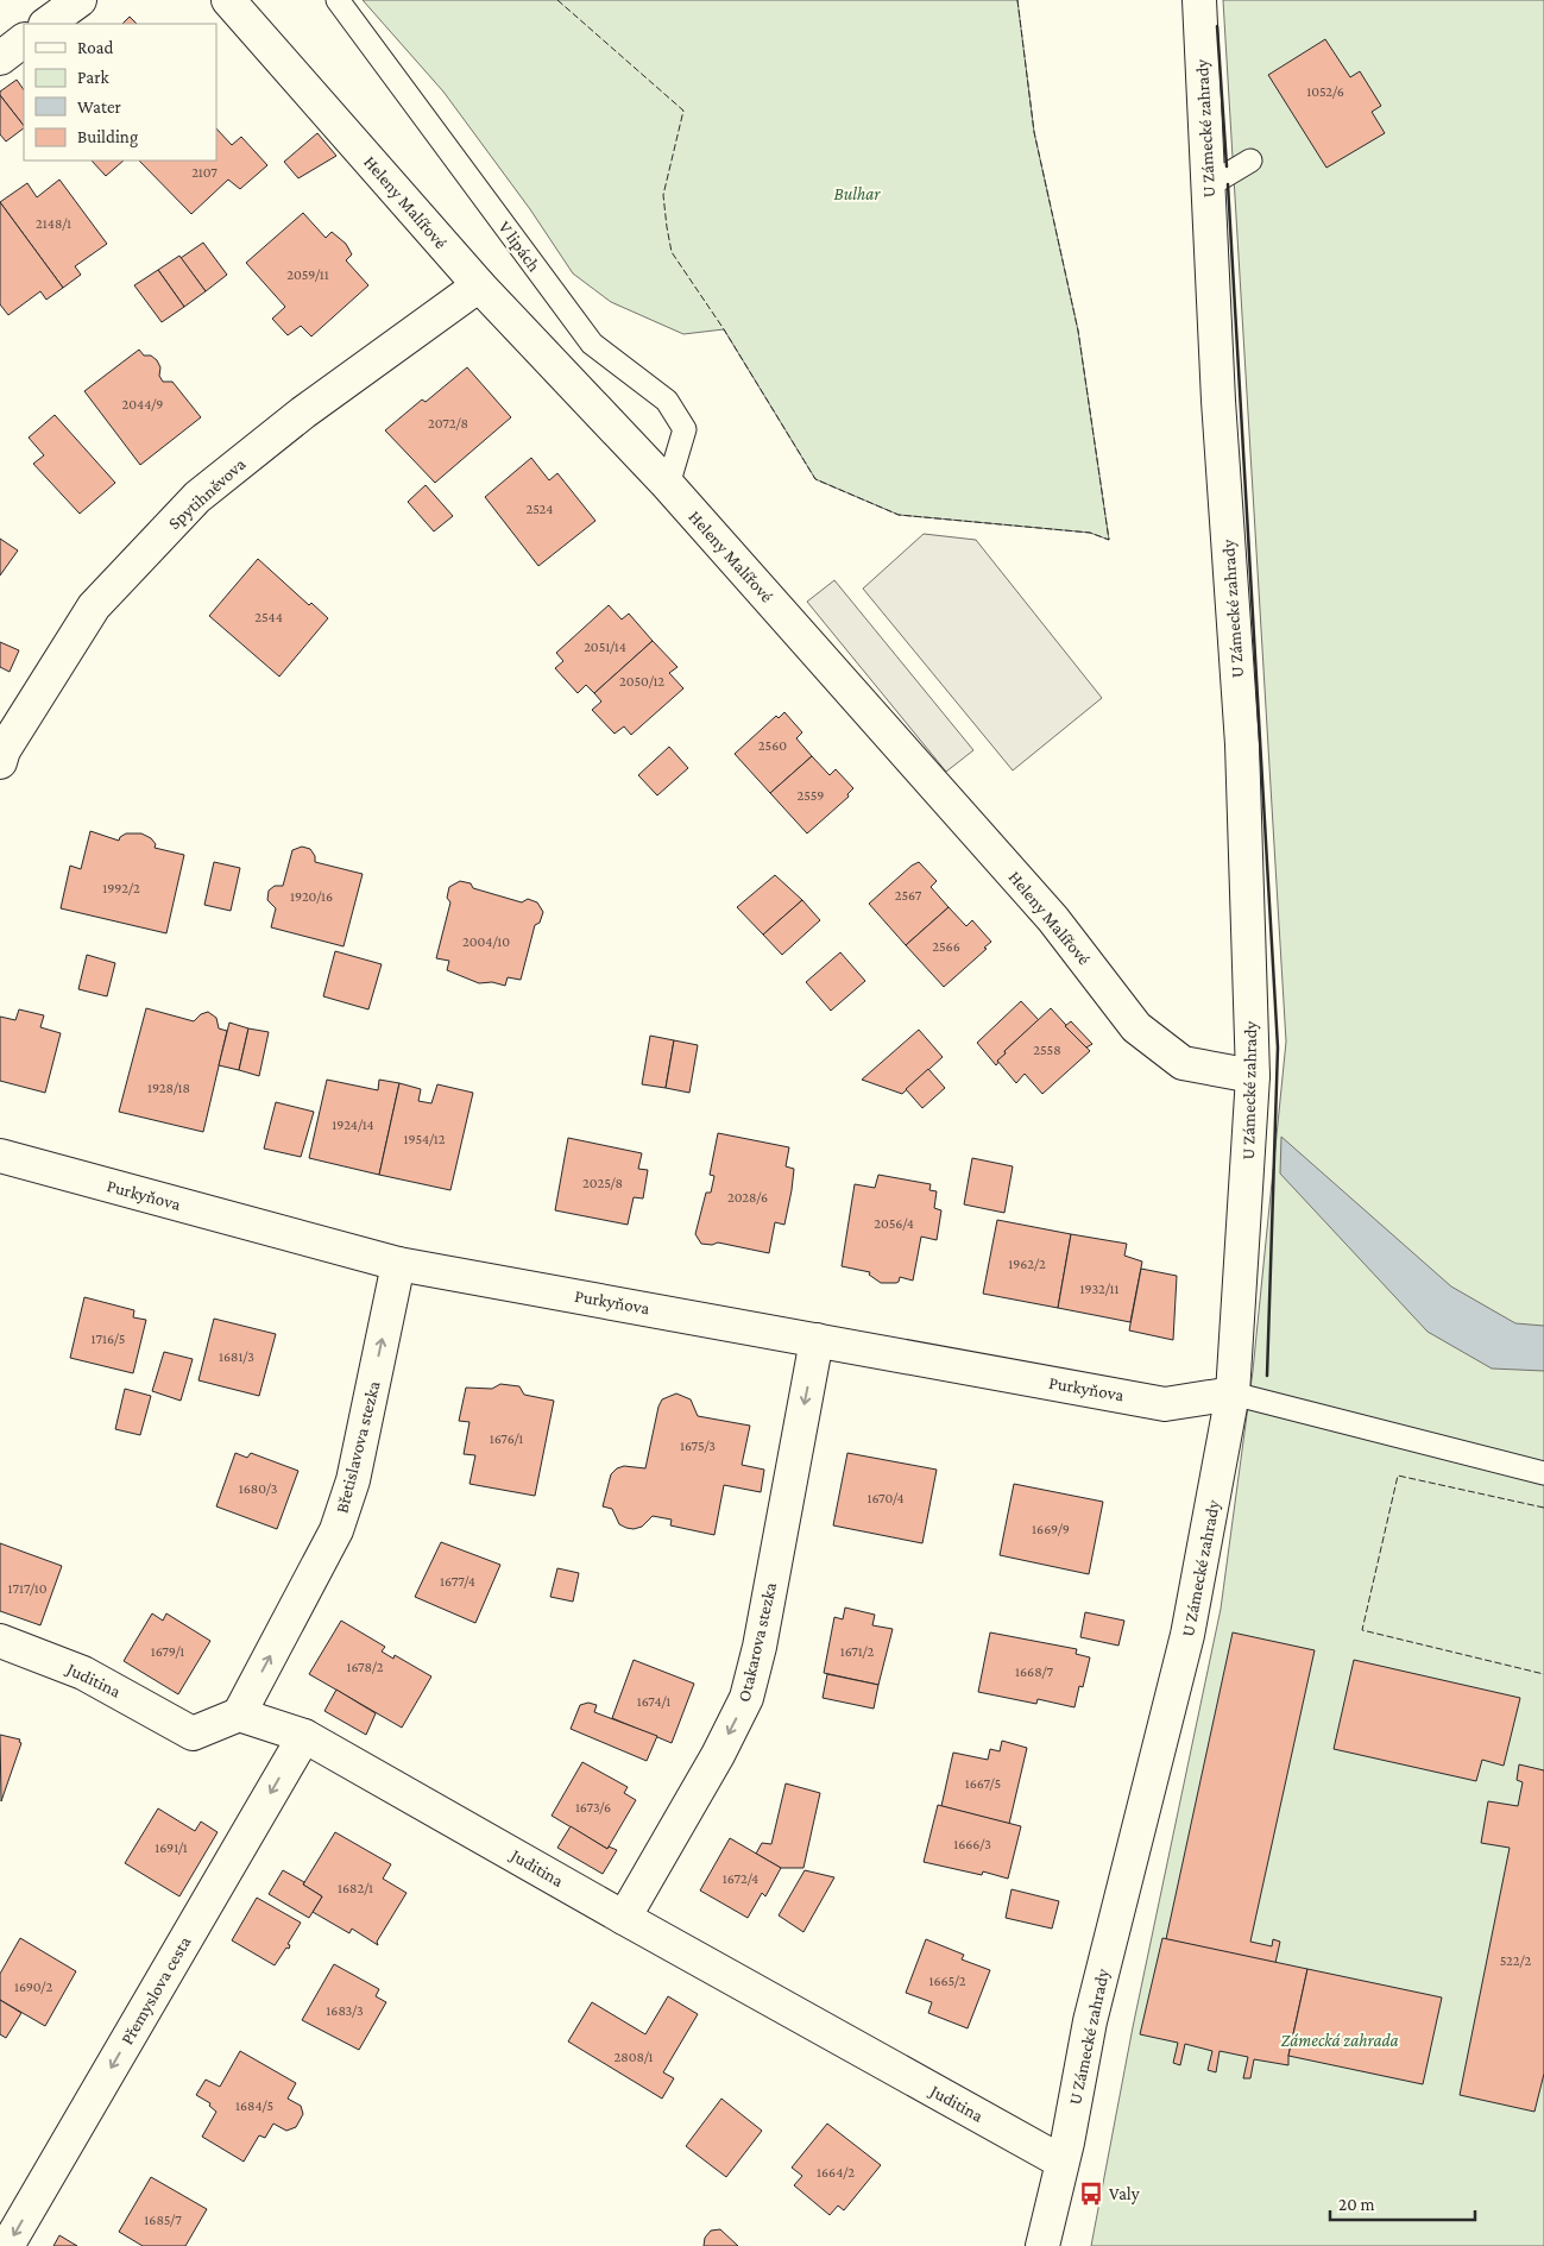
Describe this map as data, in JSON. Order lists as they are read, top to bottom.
{
  "streets": {
    "street": [
      "U Zámecké zahrady",
      "Heleny Malířové",
      "Spytihněvova",
      "Purkyňova",
      "Břetislavova stezka",
      "Otakarova stezka",
      "Juditina",
      "Přemyslova cesta"
    ],
    "lane": ["V lipách"]
  },
  "crossings": [
    ["U Zámecké zahrady", "Heleny Malířové"],
    ["U Zámecké zahrady", "Purkyňova"],
    ["U Zámecké zahrady", "Juditina"],
    ["Heleny Malířové", "V lipách"],
    ["Heleny Malířové", "Spytihněvova"],
    ["Purkyňova", "Břetislavova stezka"],
    ["Purkyňova", "Otakarova stezka"],
    ["Břetislavova stezka", "Juditina"],
    ["Otakarova stezka", "Juditina"],
    ["Juditina", "Přemyslova cesta"]
  ],
  "one_way": ["Břetislavova stezka", "Otakarova stezka", "Přemyslova cesta"],
  "parks": ["Bulhar", "Zámecká zahrada"],
  "places": {
    "bus stop": ["Valy"]
  },
  "house_numbers": [
    "1052/6",
    "2107",
    "2148/1",
    "2059/11",
    "2044/9",
    "2072/8",
    "2524",
    "2544",
    "2051/14",
    "2050/12",
    "2560",
    "2559",
    "1992/2",
    "2567",
    "1920/16",
    "2004/10",
    "2566",
    "2558",
    "1928/18",
    "1924/14",
    "1954/12",
    "2025/8",
    "2028/6",
    "2056/4",
    "1962/2",
    "1932/11",
    "1716/5",
    "1681/3",
    "1676/1",
    "1675/3",
    "1680/3",
    "1670/4",
    "1669/9",
    "1677/4",
    "1717/10",
    "1679/1",
    "1671/2",
    "1678/2",
    "1668/7",
    "1674/1",
    "1667/5",
    "1673/6",
    "1666/3",
    "1691/1",
    "1672/4",
    "1682/1",
    "522/2",
    "1665/2",
    "1690/2",
    "1683/3",
    "2808/1",
    "1684/5",
    "1664/2",
    "1685/7"
  ],
  "legend": [
    "Road",
    "Park",
    "Water",
    "Building"
  ],
  "scale_bar": "20 m"
}
